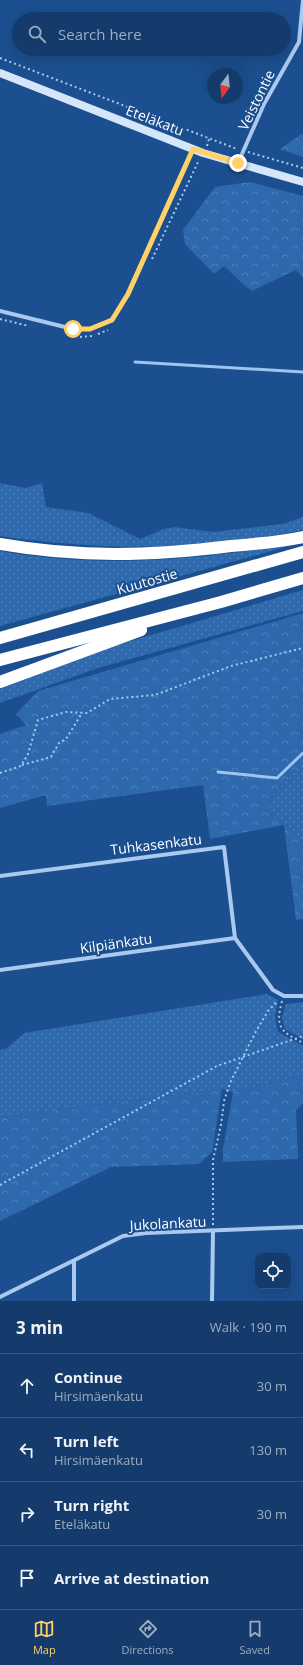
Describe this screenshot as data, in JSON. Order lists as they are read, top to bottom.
{
  "streets": {
    "highway": ["Kuutostie"],
    "main road": ["Eteläkatu"],
    "street": [
      "Veistontie",
      "Tuhkasenkatu",
      "Kilpiänkatu",
      "Jukolankatu"
    ]
  },
  "crossings": [
    ["Veistontie", "Eteläkatu"],
    ["Tuhkasenkatu", "Kilpiänkatu"]
  ],
  "north": "bottom",
  "page": {
    "search": "Search here",
    "heading": ["3 min", "Walk · 190 m"],
    "list": [
      ["Continue", "Hirsimäenkatu", "30 m"],
      ["Turn left", "Hirsimäenkatu", "130 m"],
      ["Turn right", "Eteläkatu", "30 m"],
      "Arrive at destination"
    ],
    "nav": ["Map", "Directions", "Saved"]
  }
}
